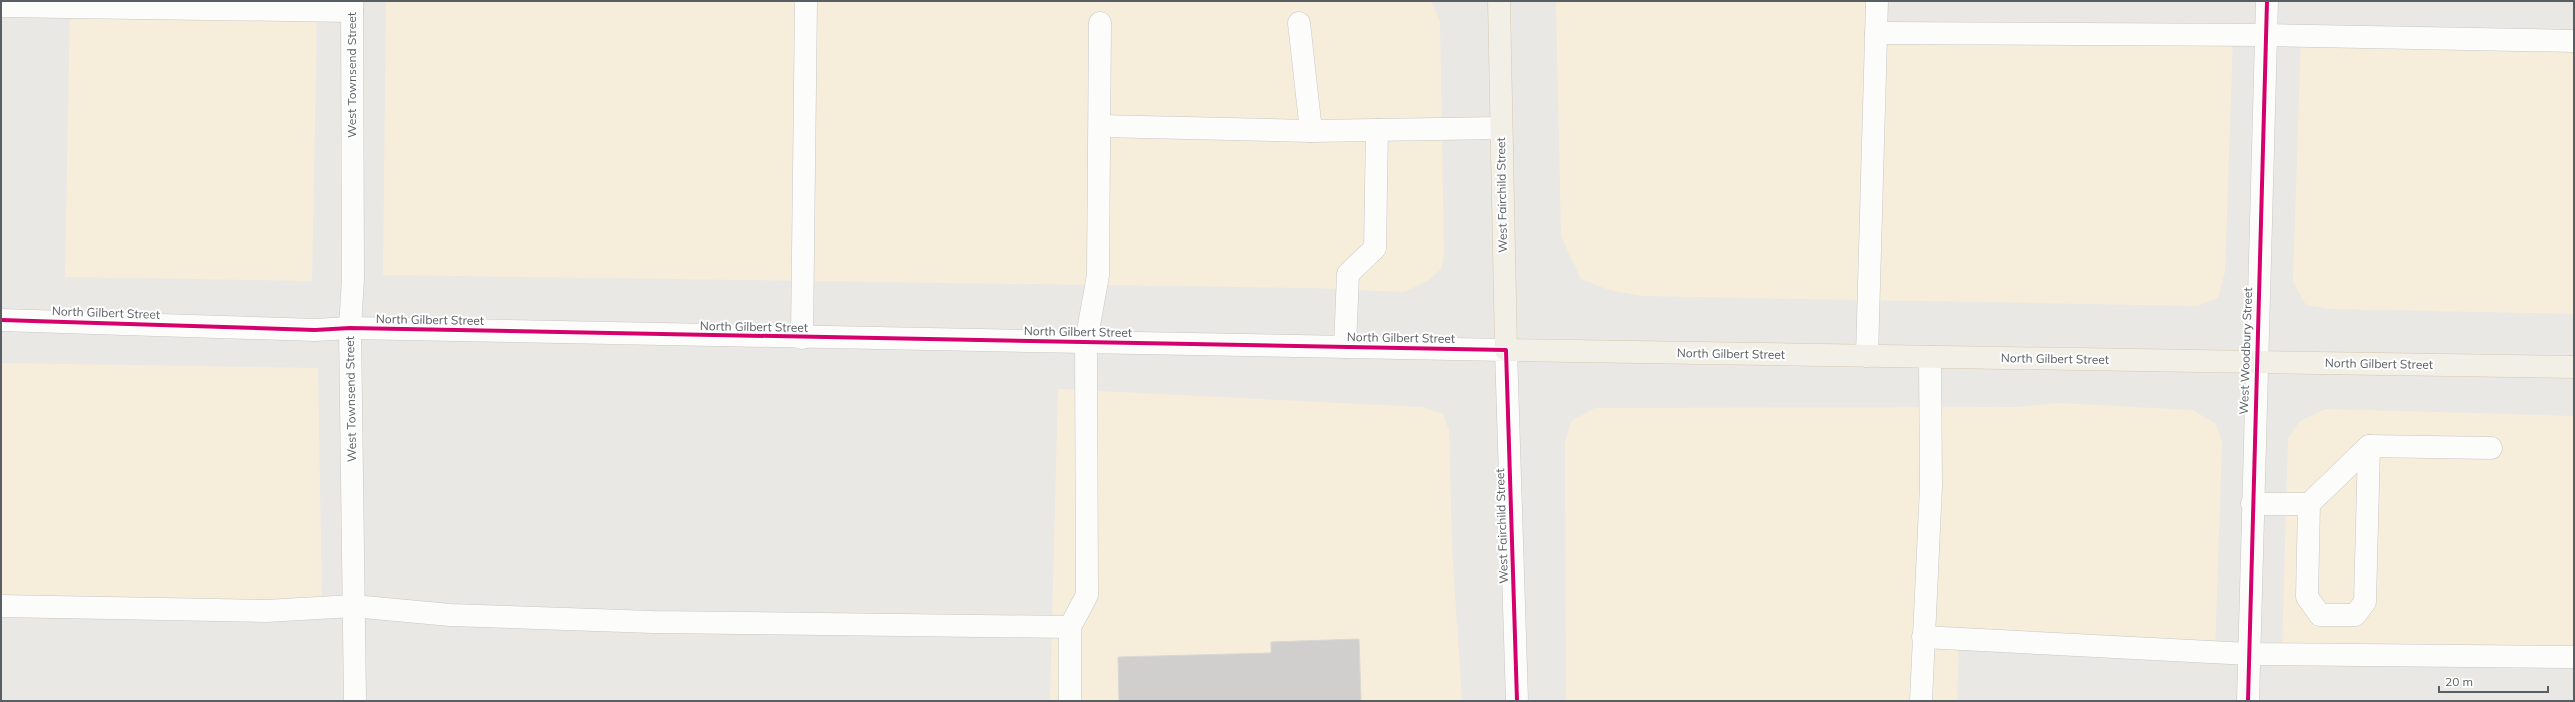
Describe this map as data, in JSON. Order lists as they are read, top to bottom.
{
  "streets": {
    "main road": ["West Fairchild Street", "North Gilbert Street"],
    "street": ["West Townsend Street", "West Woodbury Street"]
  },
  "crossings": [
    ["West Townsend Street", "North Gilbert Street"],
    ["West Fairchild Street", "North Gilbert Street"],
    ["North Gilbert Street", "West Woodbury Street"]
  ],
  "scale_bar": "20 m"
}
